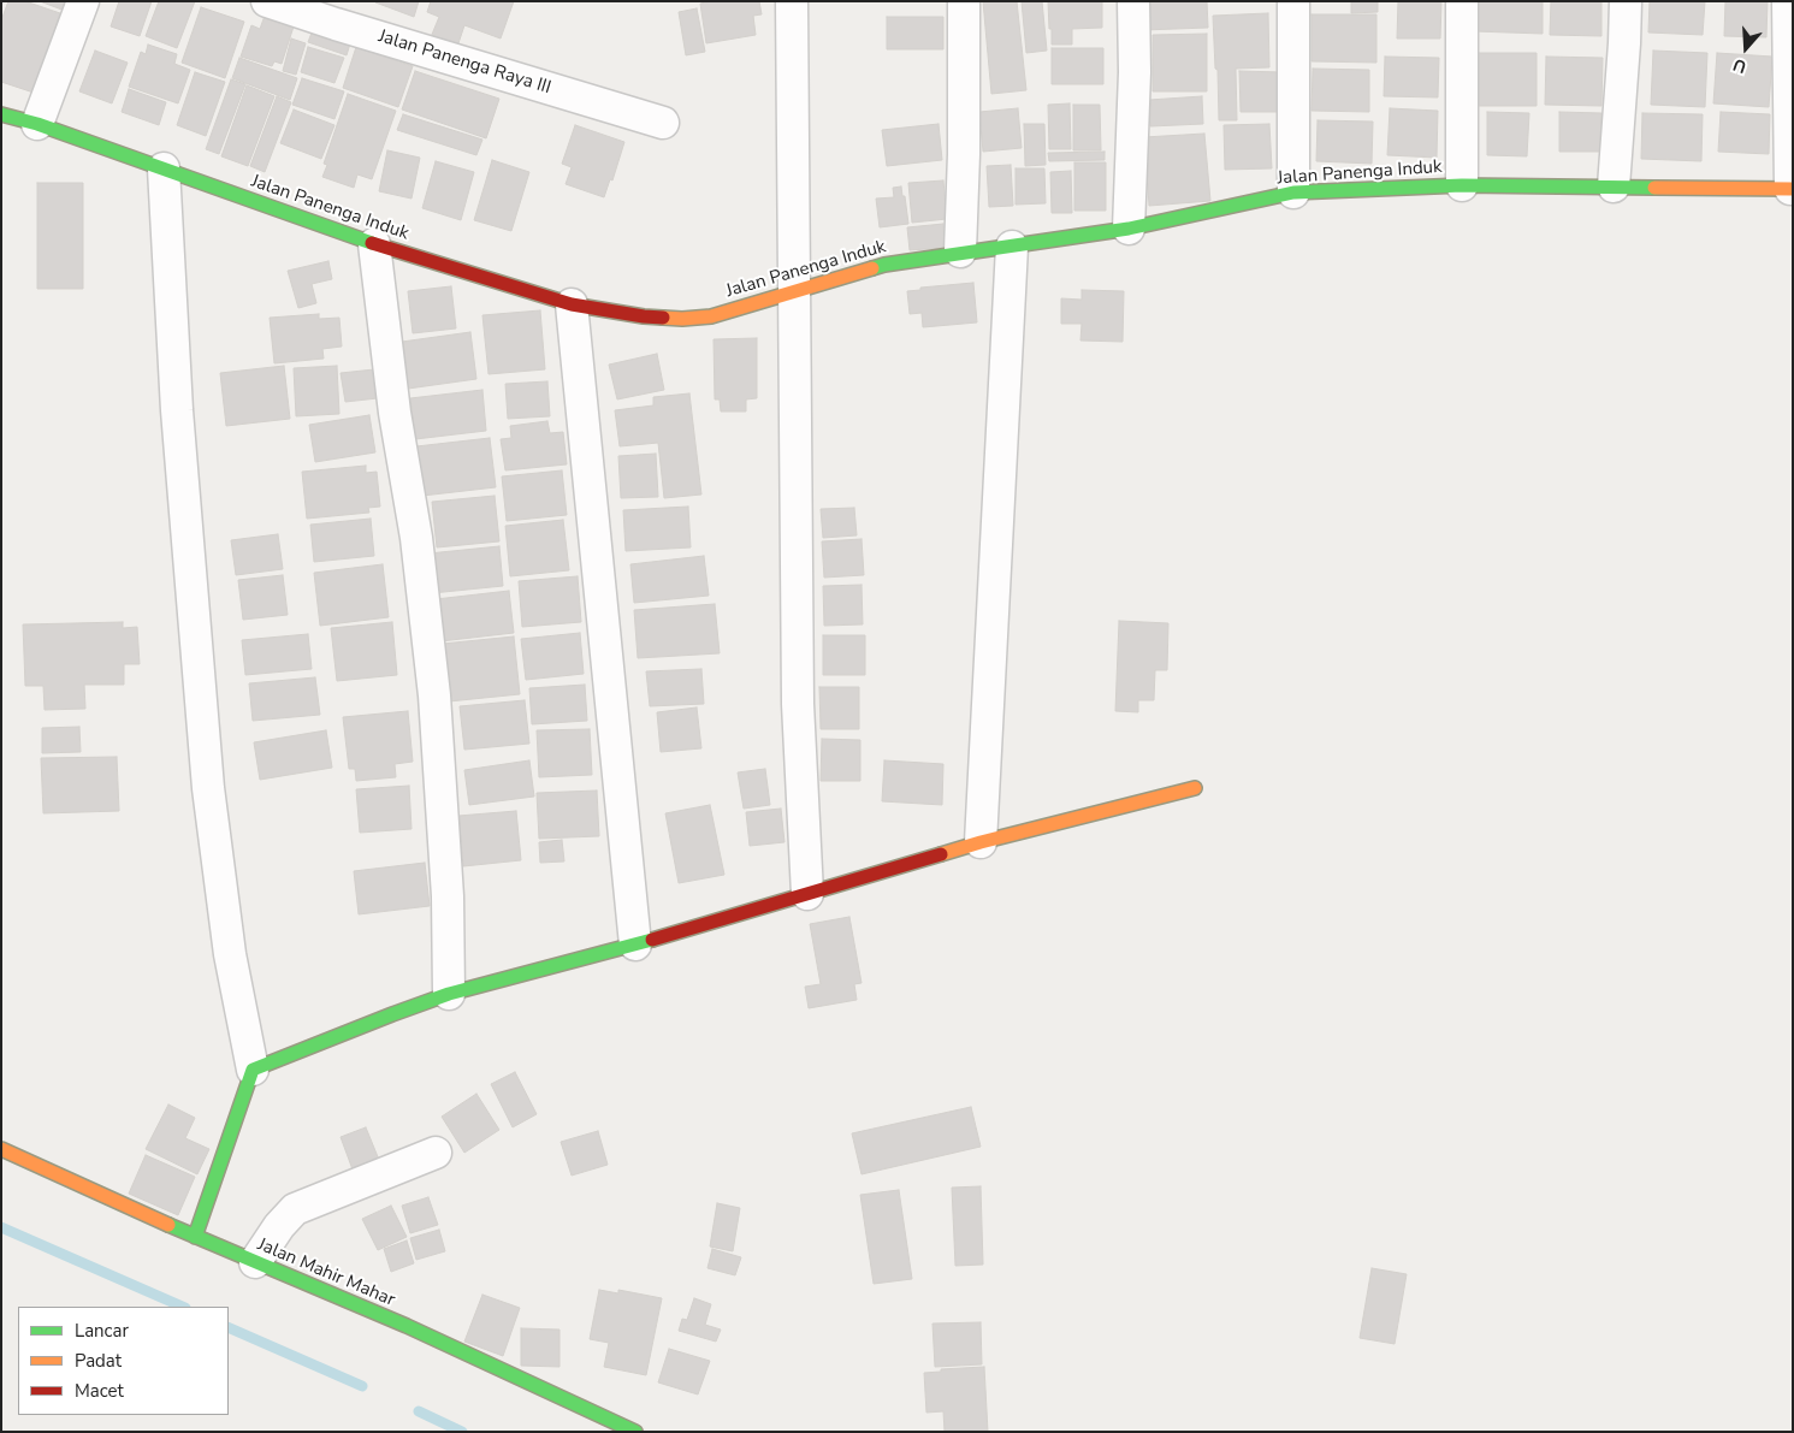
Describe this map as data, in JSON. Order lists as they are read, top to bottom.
{
  "streets": {
    "main road": ["Jalan Panenga Induk", "Jalan Mahir Mahar"],
    "street": ["Jalan Panenga Raya III"]
  },
  "legend": ["Lancar", "Padat", "Macet"],
  "north": "bottom"
}
